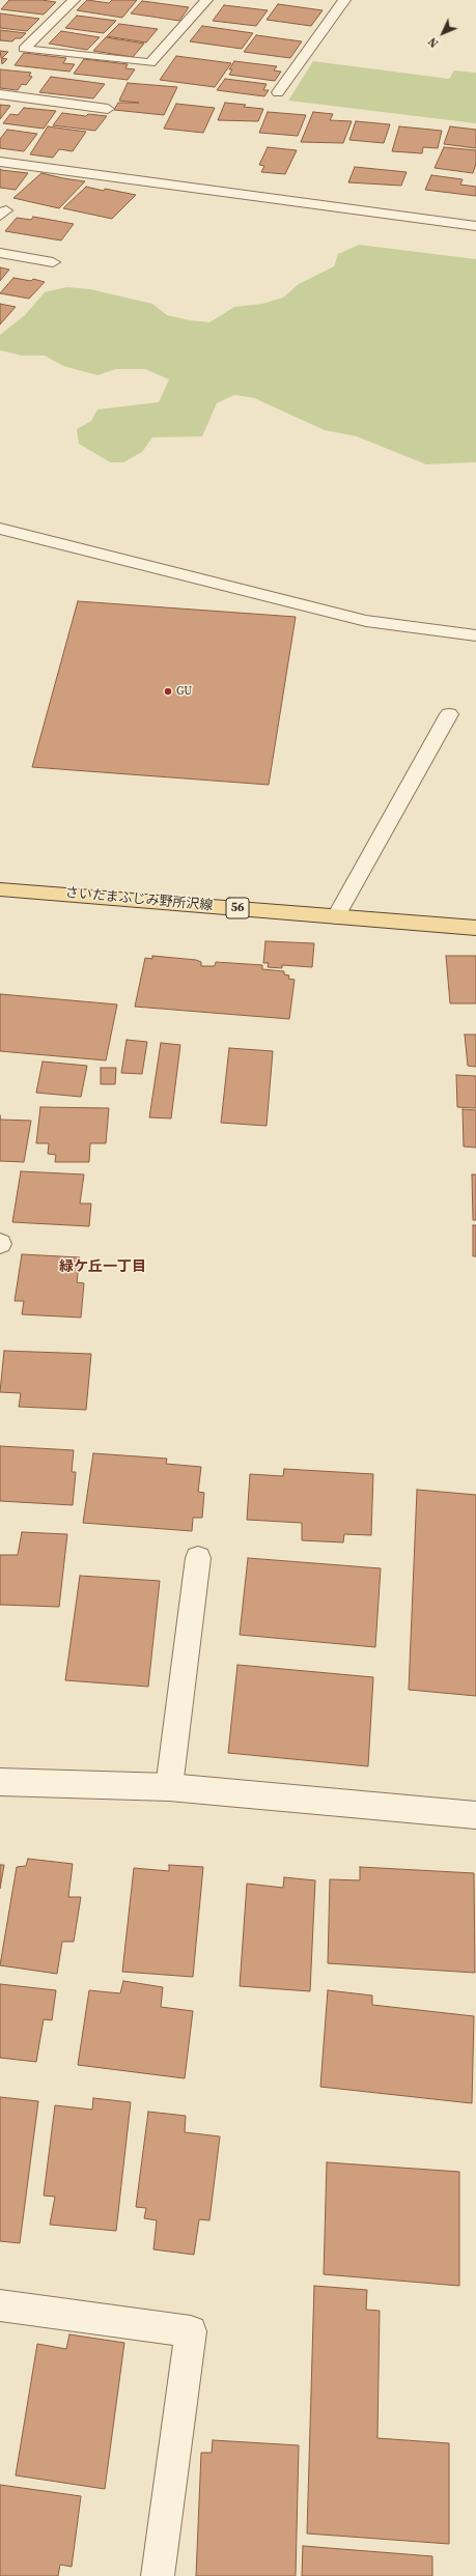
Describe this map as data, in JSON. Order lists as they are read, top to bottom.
{
  "streets": {
    "main road": ["さいたまふじみ野所沢線", "56"]
  },
  "districts": ["緑ケ丘一丁目"],
  "places": ["GU"],
  "north": "bottom left"
}
